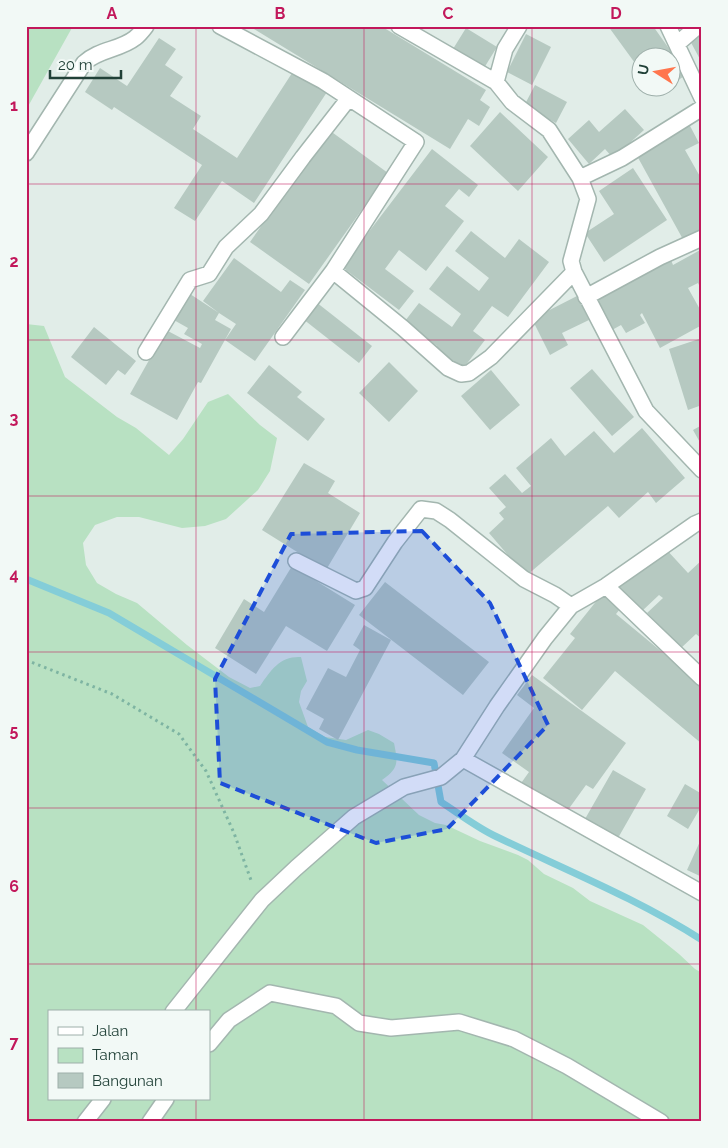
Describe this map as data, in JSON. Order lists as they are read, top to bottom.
{
  "legend": ["Jalan", "Taman", "Bangunan"],
  "scale_bar": "20 m",
  "north": "left",
  "grid": {
    "columns": [
      "A",
      "B",
      "C",
      "D"
    ],
    "rows": [
      "1",
      "2",
      "3",
      "4",
      "5",
      "6",
      "7"
    ]
  }
}
